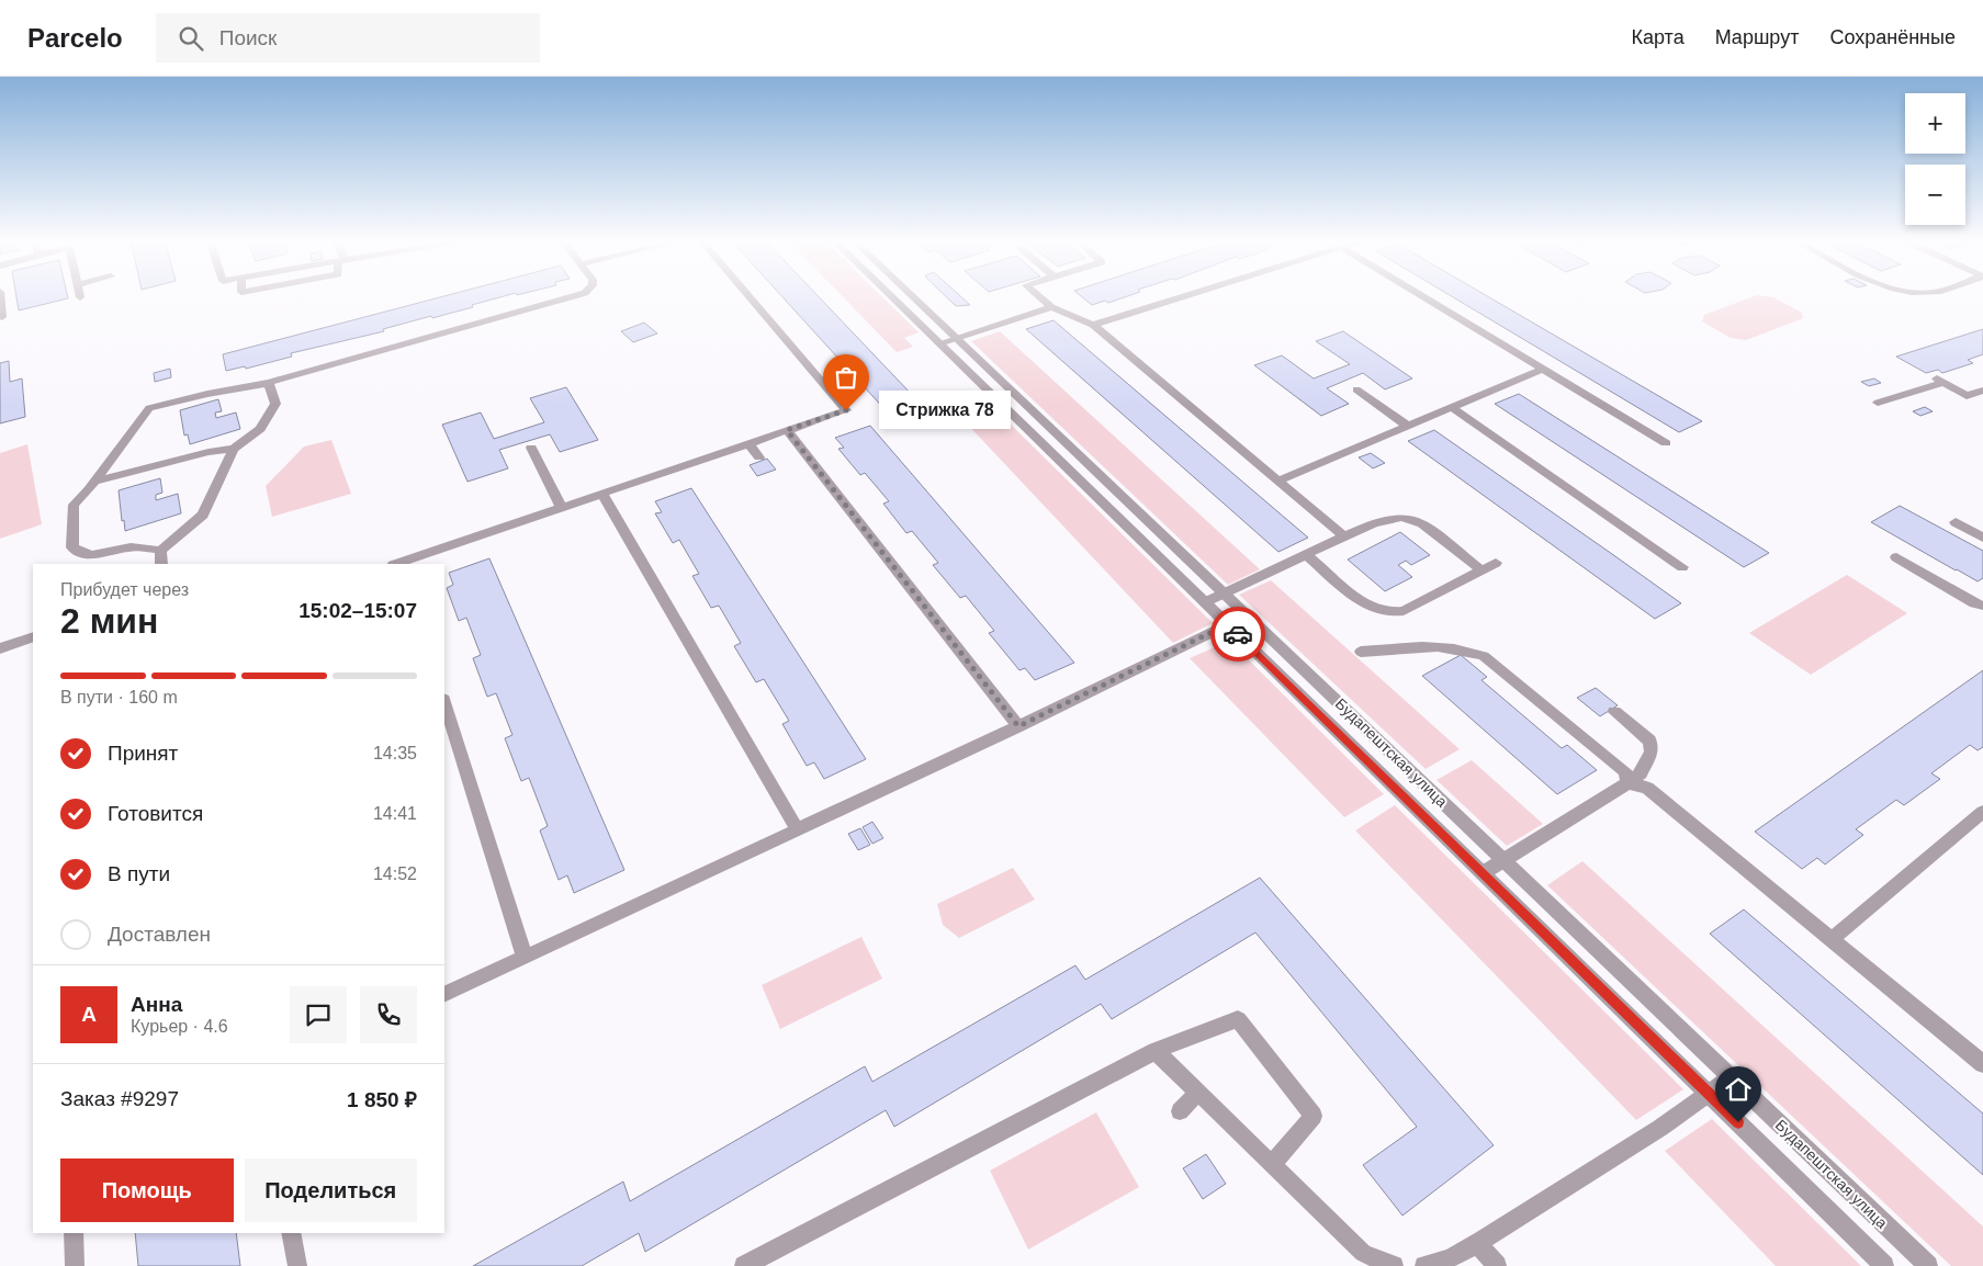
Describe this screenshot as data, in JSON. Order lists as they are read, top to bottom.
{
  "streets": {
    "street": ["Будапештская улица"]
  },
  "places": ["Стрижка 78"],
  "page": {
    "header": "Parcelo",
    "search": "Поиск",
    "nav": ["Карта", "Маршрут", "Сохранённые"],
    "map_buttons": ["+", "−"],
    "bubble": "Стрижка 78",
    "heading": ["2 мин", "Прибудет через", "15:02–15:07"],
    "panel": [
      "Анна",
      "Курьер · 4.6",
      "Заказ #9297",
      "1 850 ₽"
    ],
    "bar": "В пути · 160 m",
    "list": [
      ["Принят", "14:35"],
      ["Готовится", "14:41"],
      ["В пути", "14:52"],
      "Доставлен"
    ],
    "round": "А",
    "buttons": ["Помощь", "Поделиться"]
  }
}
